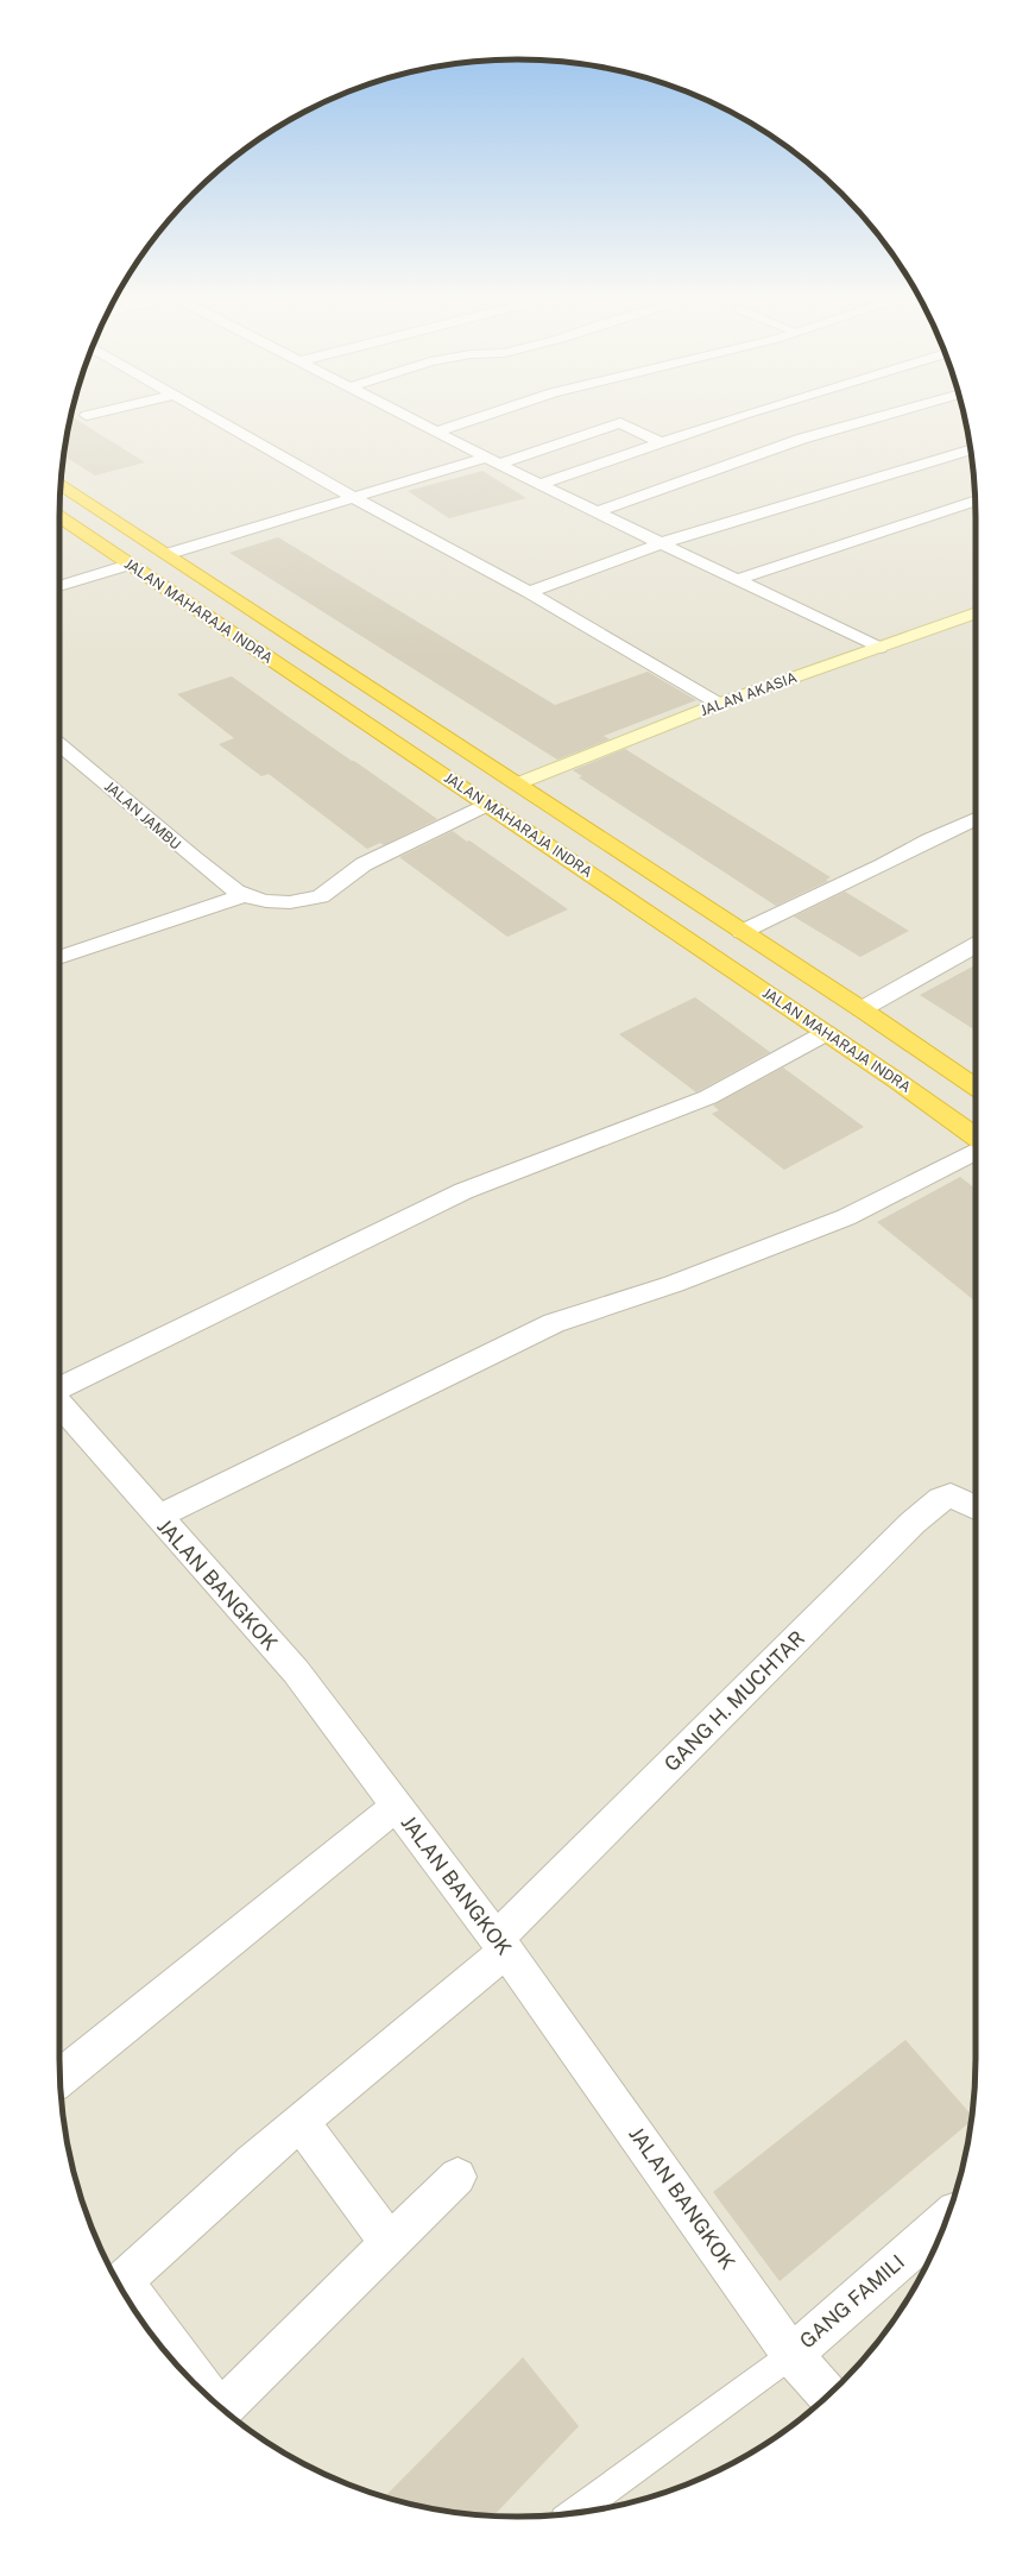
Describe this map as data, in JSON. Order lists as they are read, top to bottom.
{
  "streets": {
    "highway": ["JALAN MAHARAJA INDRA"],
    "street": [
      "JALAN AKASIA",
      "JALAN JAMBU",
      "JALAN BANGKOK",
      "GANG H. MUCHTAR",
      "GANG FAMILI"
    ]
  },
  "crossings": [
    ["JALAN MAHARAJA INDRA", "JALAN AKASIA"],
    ["JALAN BANGKOK", "GANG H. MUCHTAR"],
    ["JALAN BANGKOK", "GANG FAMILI"]
  ]
}
